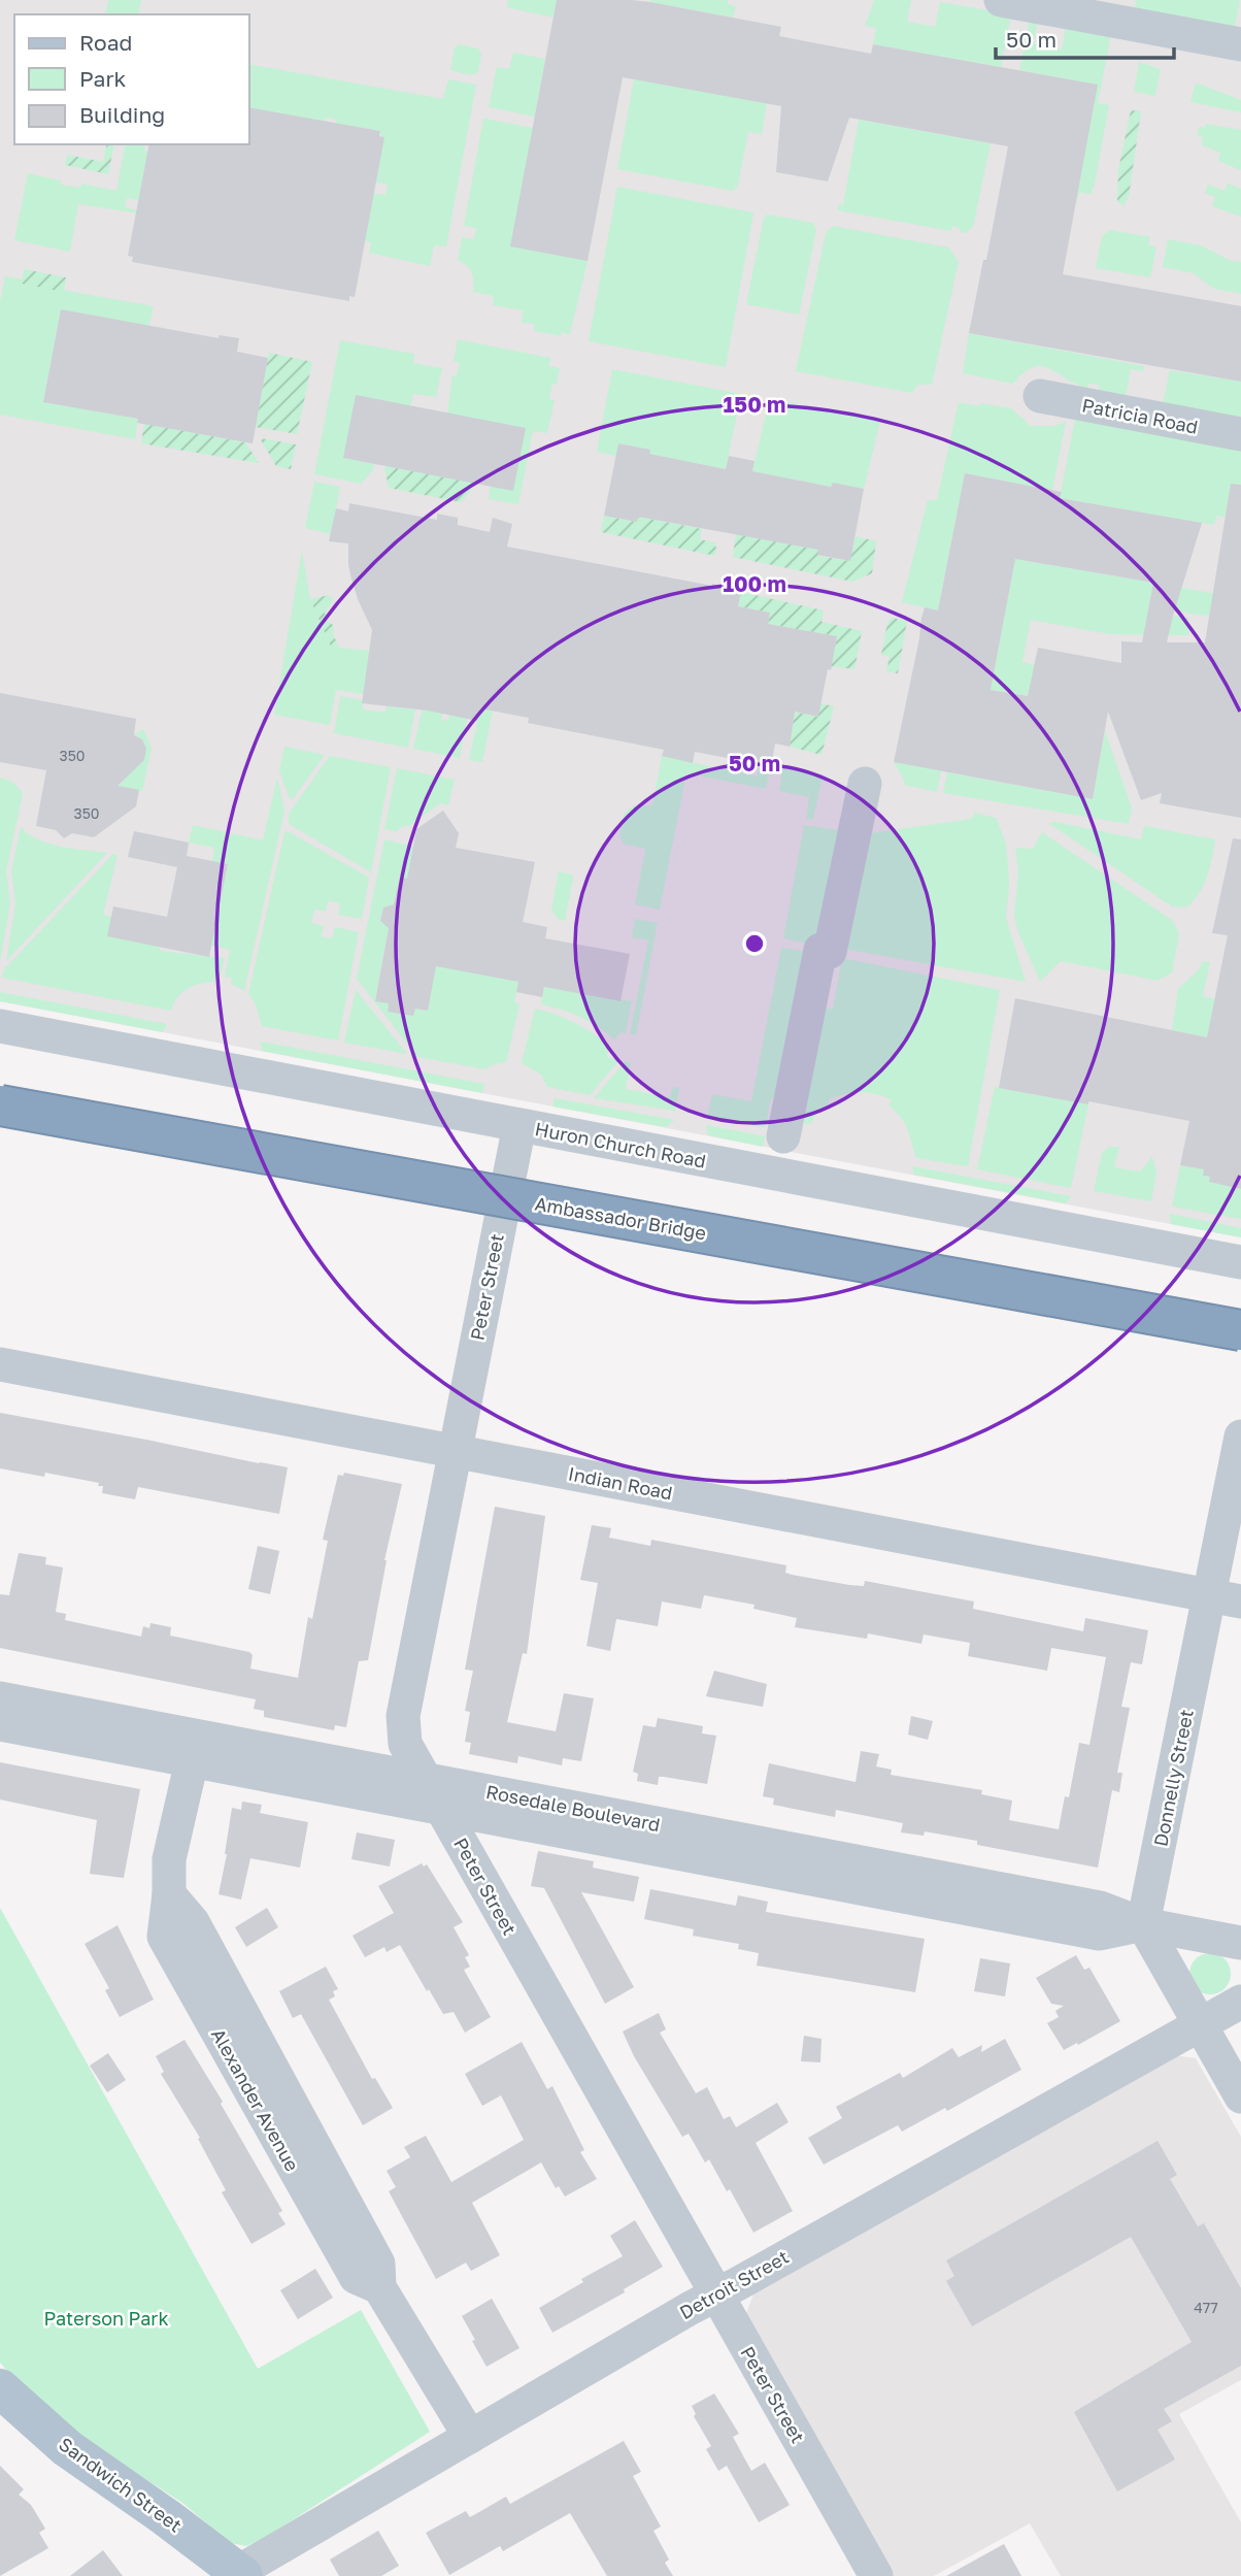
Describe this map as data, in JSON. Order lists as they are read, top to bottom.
{
  "streets": {
    "highway": ["Ambassador Bridge"],
    "main road": ["Sandwich Street"],
    "street": [
      "Patricia Road",
      "Huron Church Road",
      "Peter Street",
      "Indian Road",
      "Donnelly Street",
      "Rosedale Boulevard",
      "Alexander Avenue",
      "Detroit Street"
    ]
  },
  "crossings": [
    ["Huron Church Road", "Peter Street"],
    ["Peter Street", "Indian Road"],
    ["Peter Street", "Rosedale Boulevard"],
    ["Peter Street", "Detroit Street"],
    ["Indian Road", "Donnelly Street"],
    ["Donnelly Street", "Rosedale Boulevard"],
    ["Rosedale Boulevard", "Alexander Avenue"],
    ["Alexander Avenue", "Detroit Street"],
    ["Detroit Street", "Sandwich Street"]
  ],
  "parks": ["Paterson Park"],
  "house_numbers": ["350", "350", "477"],
  "legend": ["Road", "Park", "Building"],
  "scale_bar": "50 m",
  "rings": ["150 m", "100 m", "50 m"]
}
